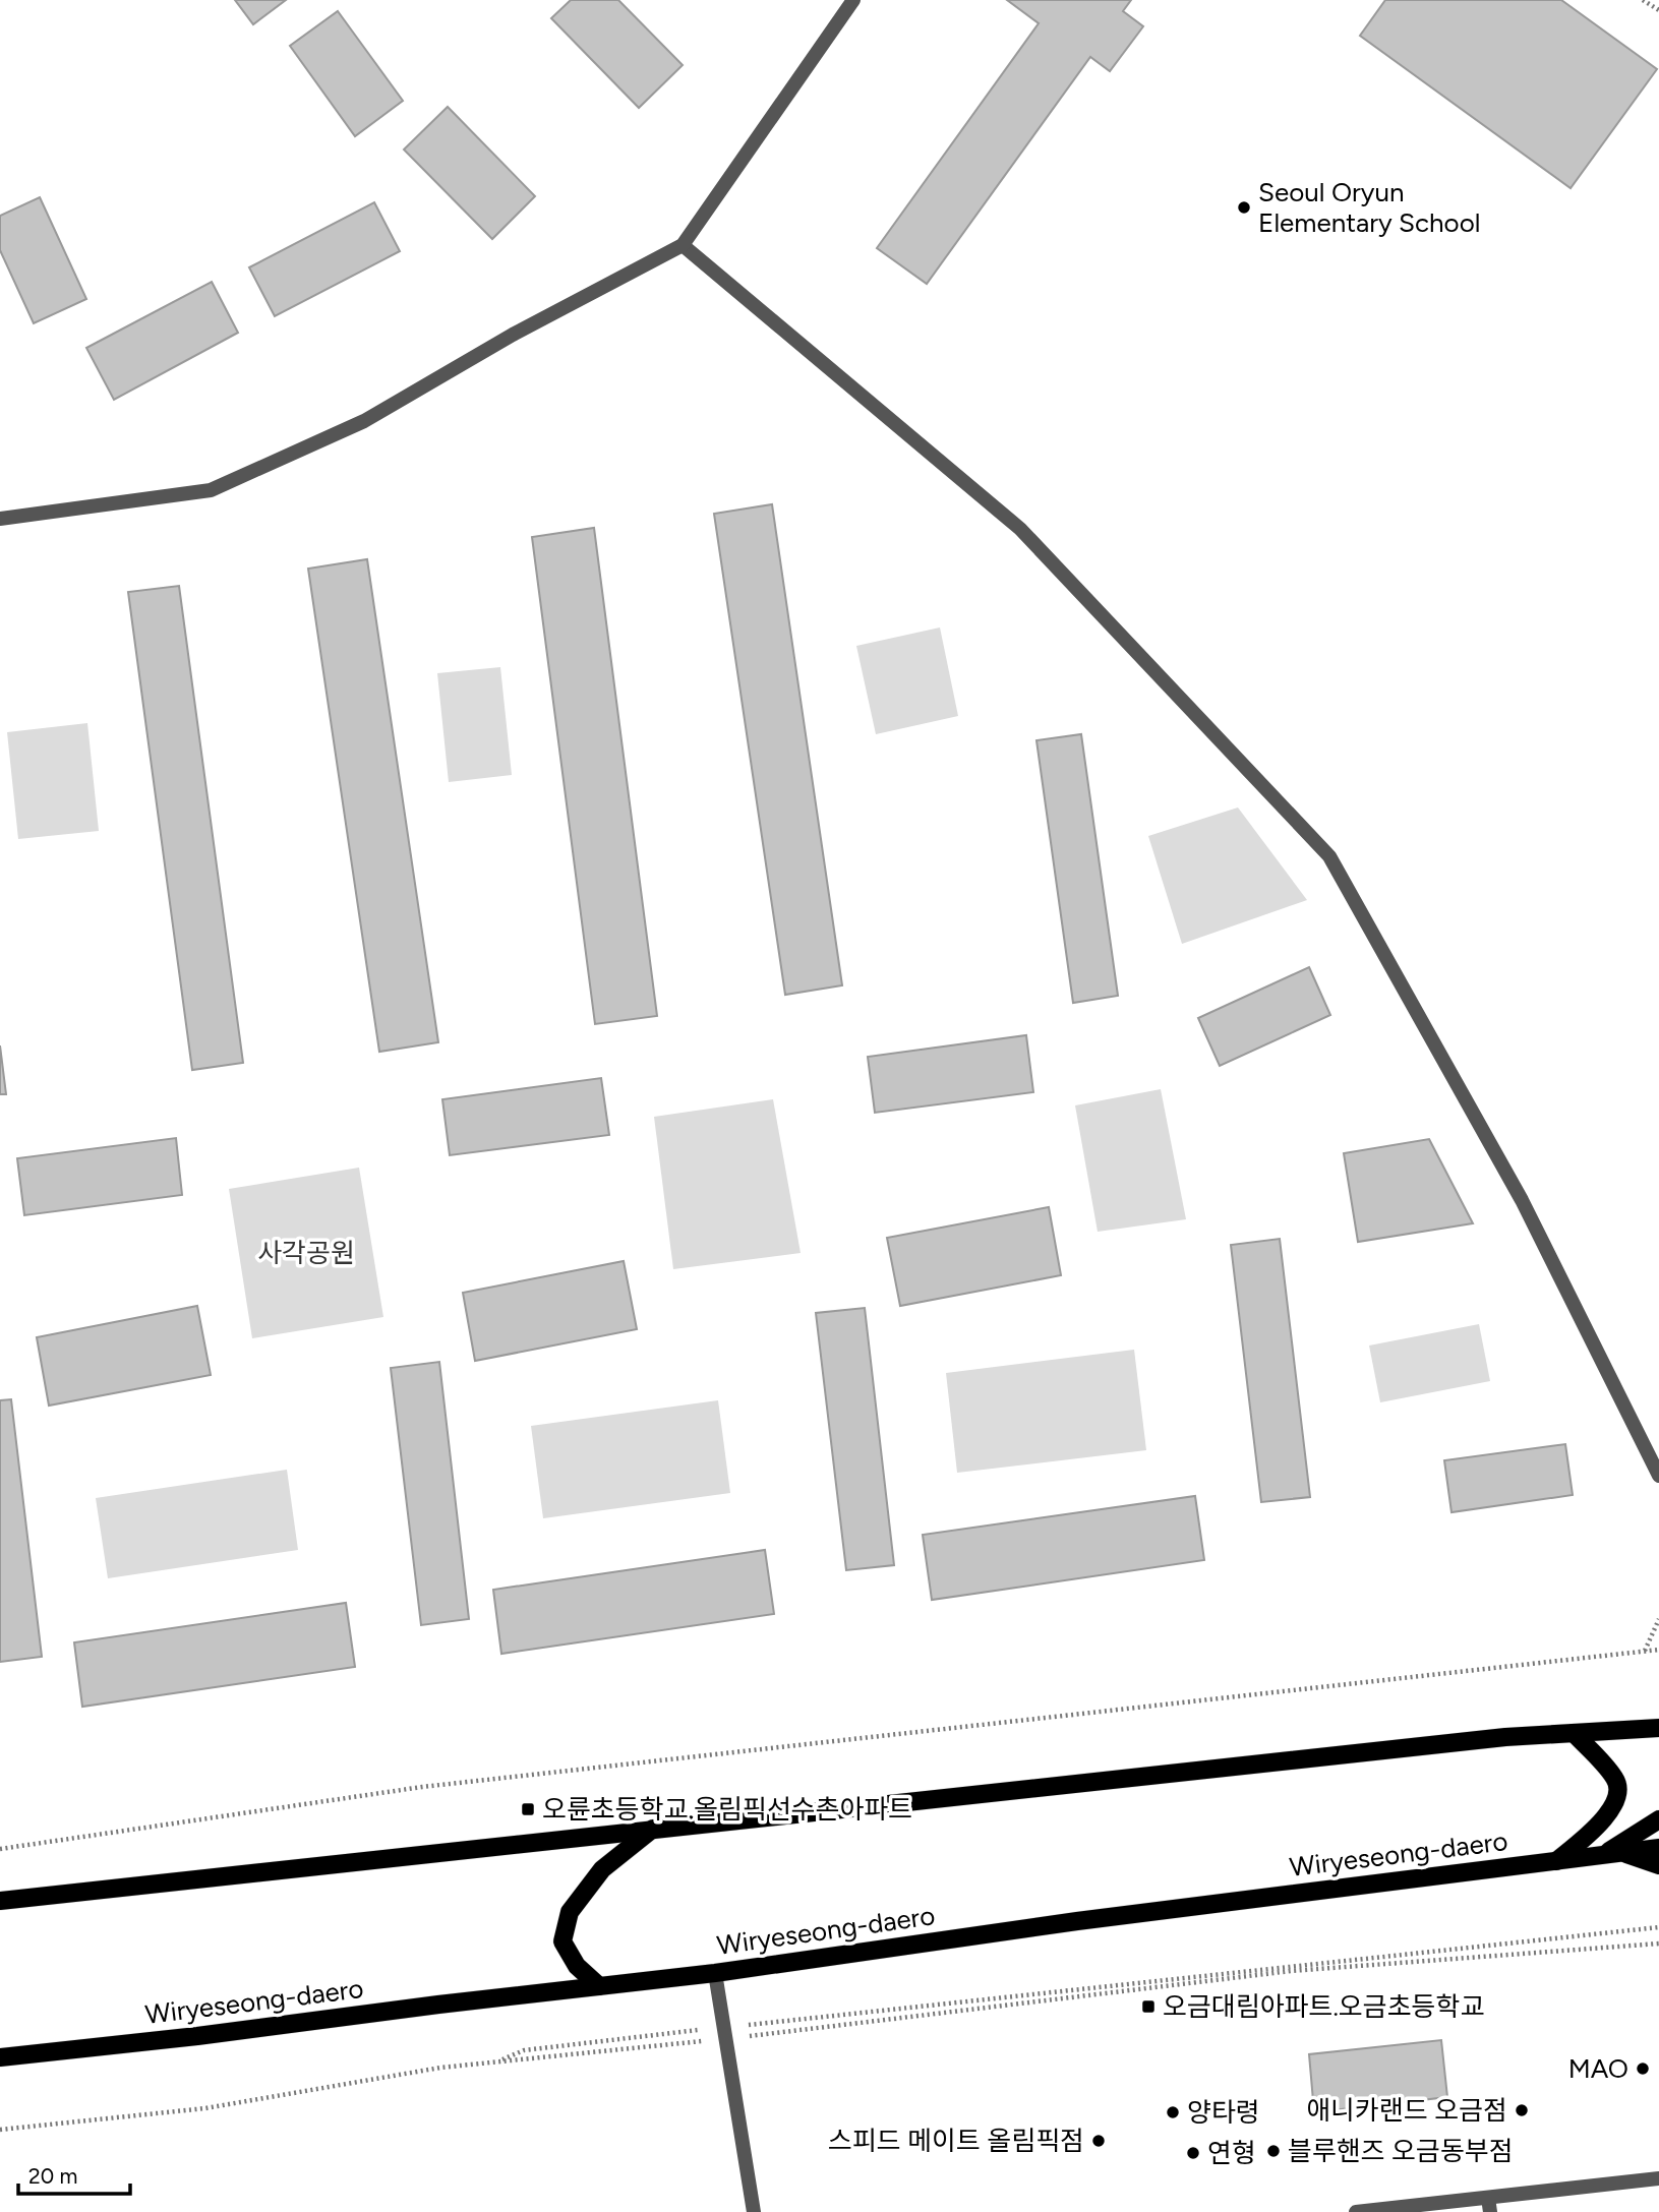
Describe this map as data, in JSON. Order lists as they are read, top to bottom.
{
  "streets": {
    "main road": ["Wiryeseong-daero"]
  },
  "parks": ["사각공원"],
  "places": {
    "other": [
      "Seoul Oryun Elementary School",
      "MAO",
      "애니카랜드 오금점",
      "양타령",
      "스피드 메이트 올림픽점",
      "블루핸즈 오금동부점",
      "연형"
    ],
    "transit": ["오륜초등학교.올림픽선수촌아파트", "오금대림아파트.오금초등학교"]
  },
  "scale_bar": "20 m"
}
